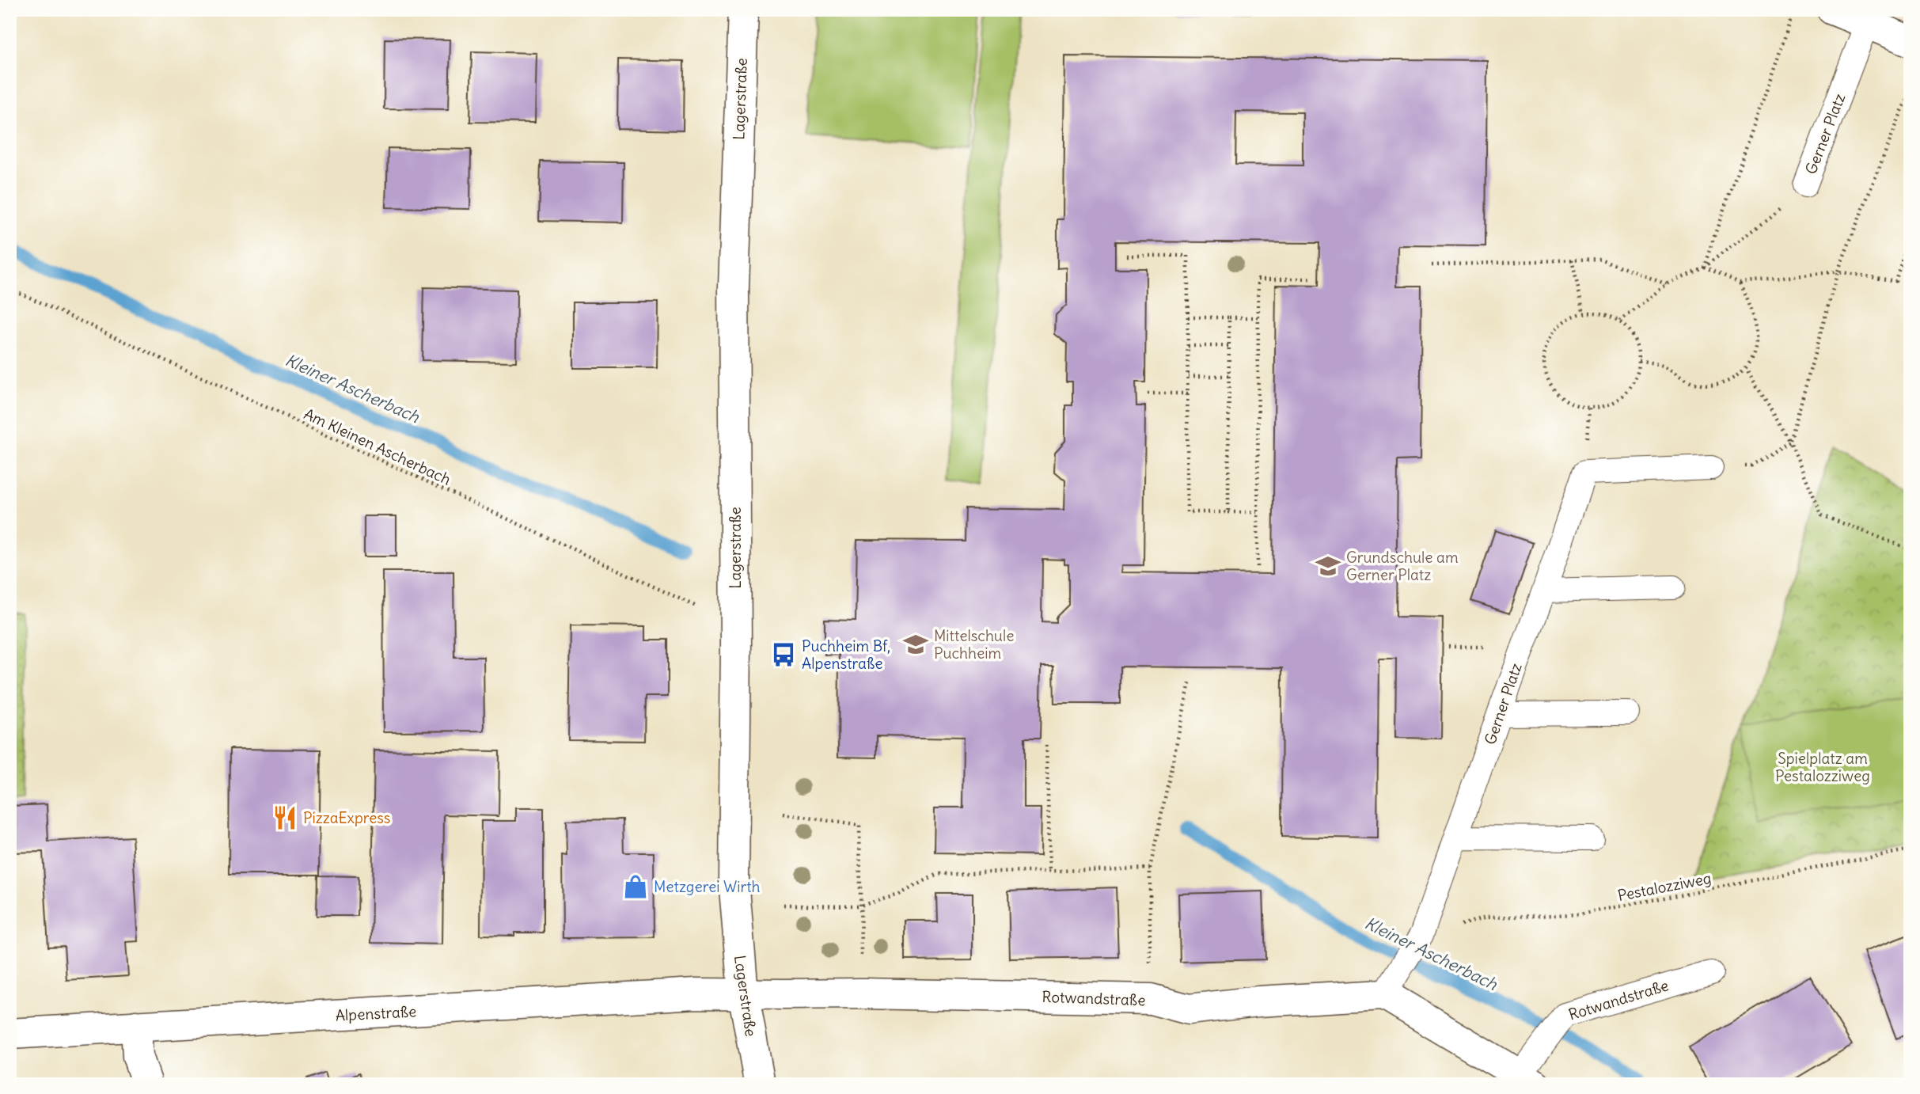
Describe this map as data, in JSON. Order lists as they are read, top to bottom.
{
  "streets": {
    "street": ["Lagerstraße", "Rotwandstraße", "Alpenstraße"],
    "lane": ["Gerner Platz"],
    "path": ["Am Kleinen Ascherbach", "Pestalozziweg"]
  },
  "crossings": [
    ["Lagerstraße", "Am Kleinen Ascherbach"],
    ["Lagerstraße", "Rotwandstraße"],
    ["Lagerstraße", "Alpenstraße"],
    ["Gerner Platz", "Pestalozziweg"],
    ["Gerner Platz", "Rotwandstraße"],
    ["Rotwandstraße", "Alpenstraße"]
  ],
  "water": ["Kleiner Ascherbach"],
  "parks": ["Spielplatz am Pestalozziweg"],
  "places": {
    "school or university": ["Grundschule am Gerner Platz", "Mittelschule Puchheim"],
    "bus stop": ["Puchheim Bf, Alpenstraße"],
    "restaurant": ["PizzaExpress"],
    "shop": ["Metzgerei Wirth"]
  }
}
